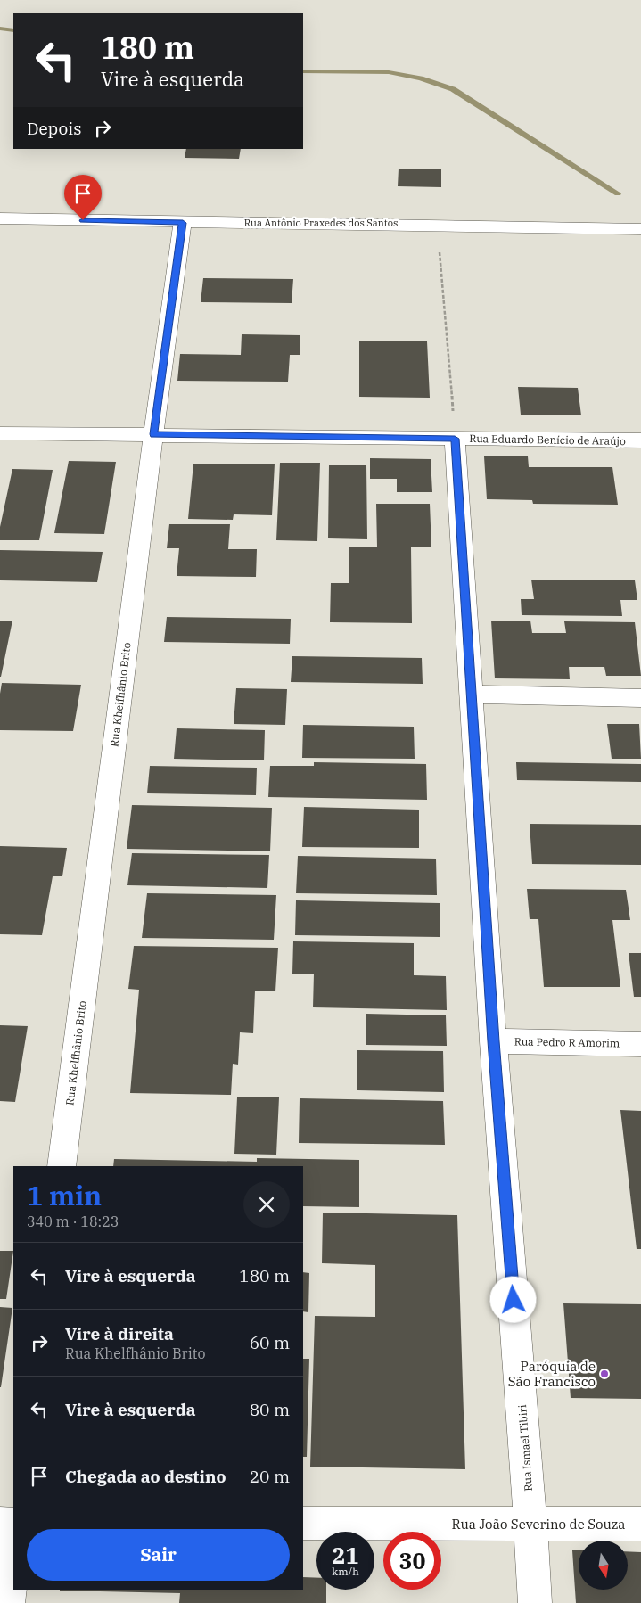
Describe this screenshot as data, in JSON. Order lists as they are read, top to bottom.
{
  "streets": {
    "street": [
      "Rua Antônio Praxedes dos Santos",
      "Rua Eduardo Benício de Araújo",
      "Rua Khelfhânio Brito",
      "Rua Pedro R Amorim",
      "Rua Ismael Tibiri",
      "Rua João Severino de Souza"
    ]
  },
  "crossings": [
    ["Rua Antônio Praxedes dos Santos", "Rua Khelfhânio Brito"],
    ["Rua Eduardo Benício de Araújo", "Rua Khelfhânio Brito"],
    ["Rua Eduardo Benício de Araújo", "Rua Ismael Tibiri"],
    ["Rua Pedro R Amorim", "Rua Ismael Tibiri"],
    ["Rua Ismael Tibiri", "Rua João Severino de Souza"]
  ],
  "places": ["Paróquia de São Francisco"],
  "north": "bottom",
  "page": {
    "turn": ["180 m", "Vire à esquerda"],
    "then": "Depois",
    "heading": ["1 min", "340 m · 18:23"],
    "list": [
      {
        "name": "Vire à esquerda",
        "value": "180 m"
      },
      {
        "name": "Vire à direita",
        "note": "Rua Khelfhânio Brito",
        "value": "60 m"
      },
      {
        "name": "Vire à esquerda",
        "value": "80 m"
      },
      {
        "name": "Chegada ao destino",
        "value": "20 m"
      }
    ],
    "buttons": "Sair",
    "speed": "21 km/h",
    "limit": "30"
  }
}
